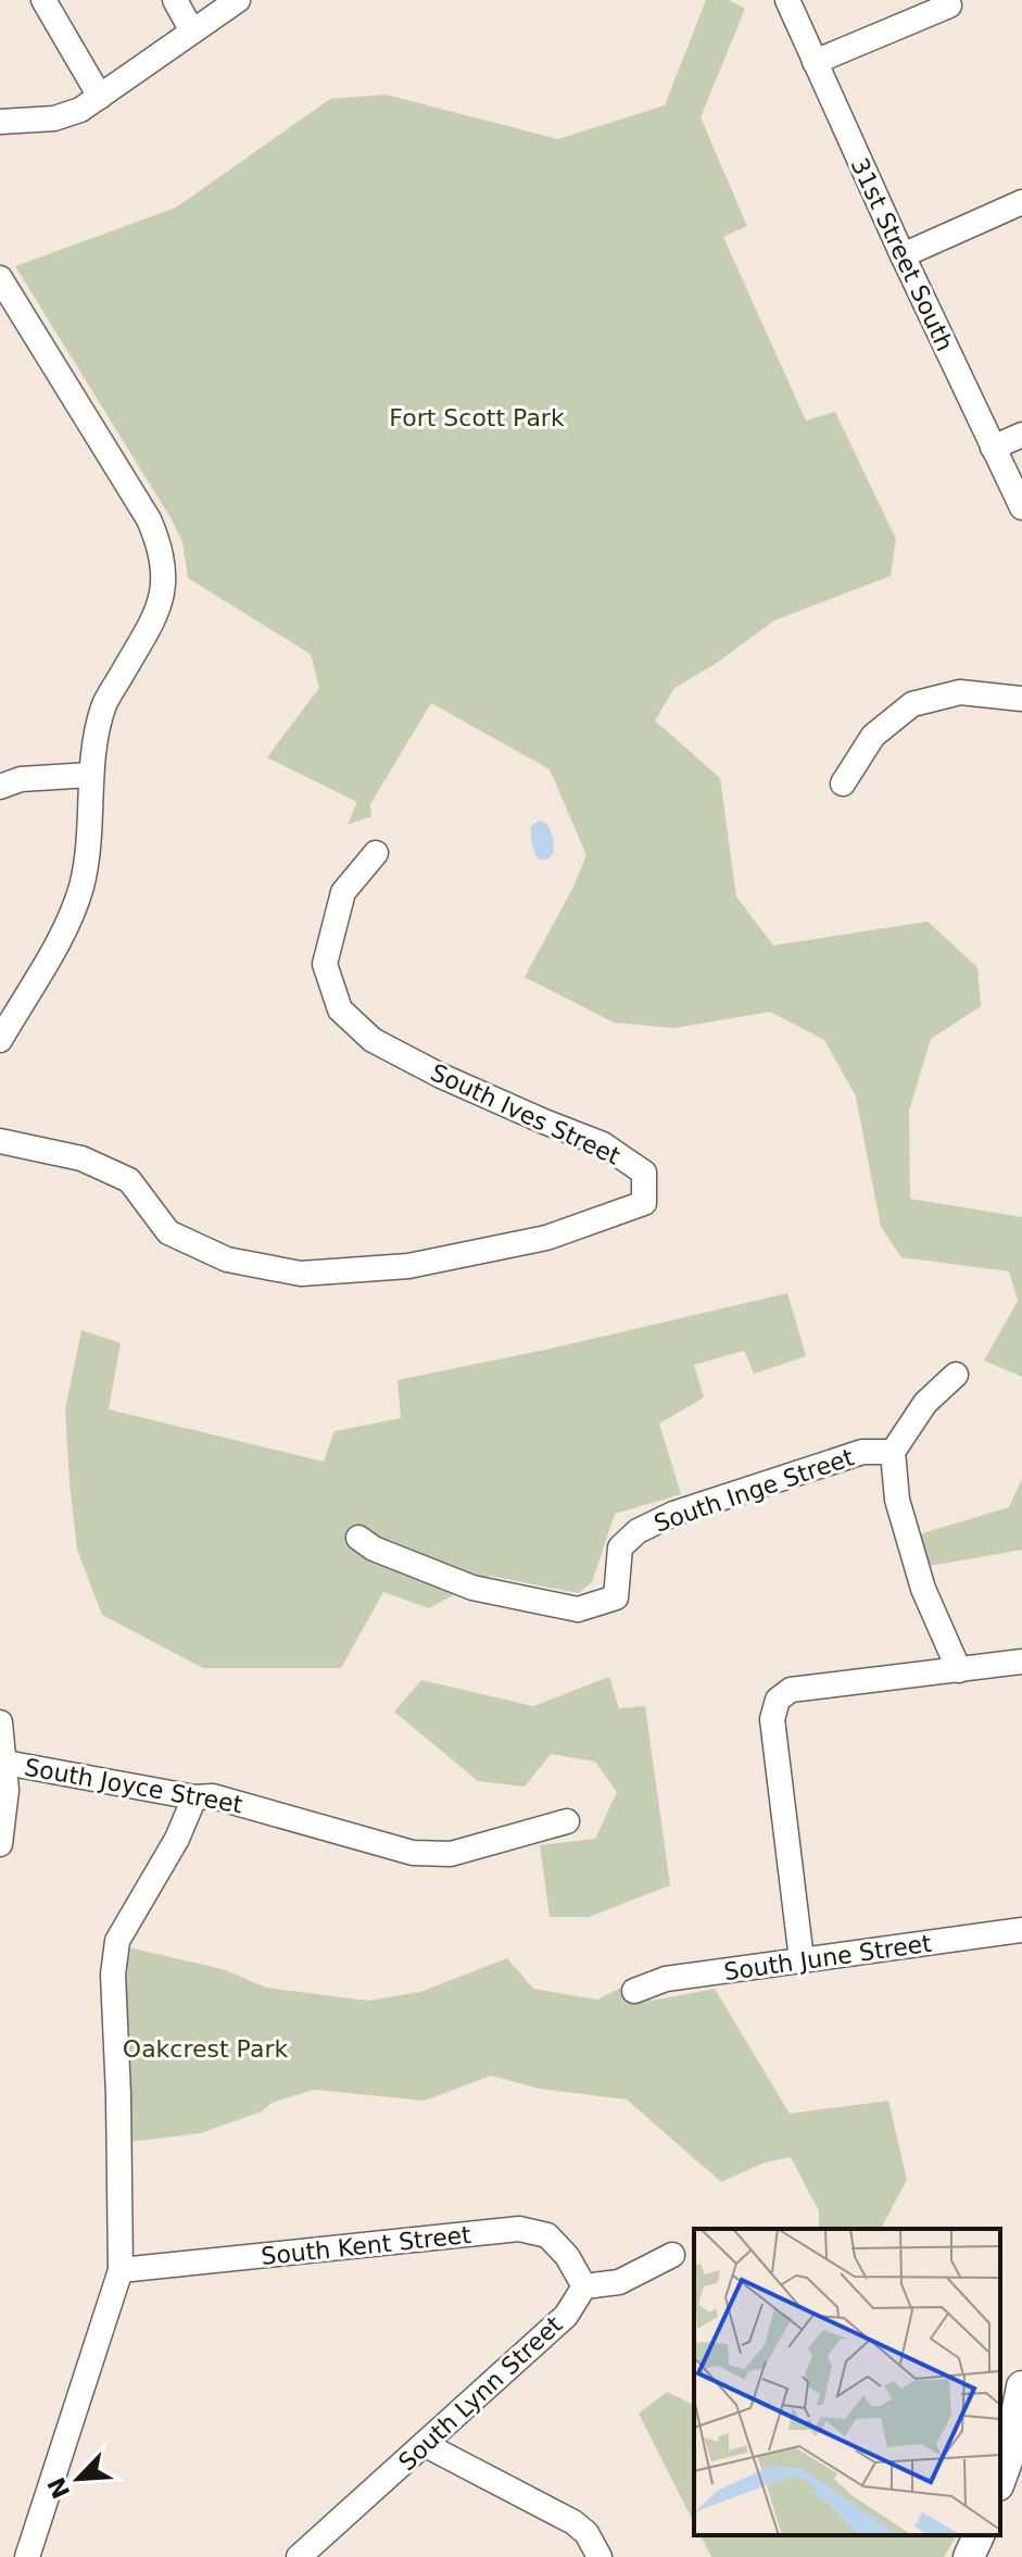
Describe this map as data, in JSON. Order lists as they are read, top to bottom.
{
  "streets": {
    "street": [
      "31st Street South",
      "South Ives Street",
      "South Inge Street",
      "South Joyce Street",
      "South June Street",
      "South Kent Street",
      "South Lynn Street"
    ]
  },
  "crossings": [
    ["South Kent Street", "South Lynn Street"]
  ],
  "parks": ["Fort Scott Park", "Oakcrest Park"],
  "north": "bottom left"
}
